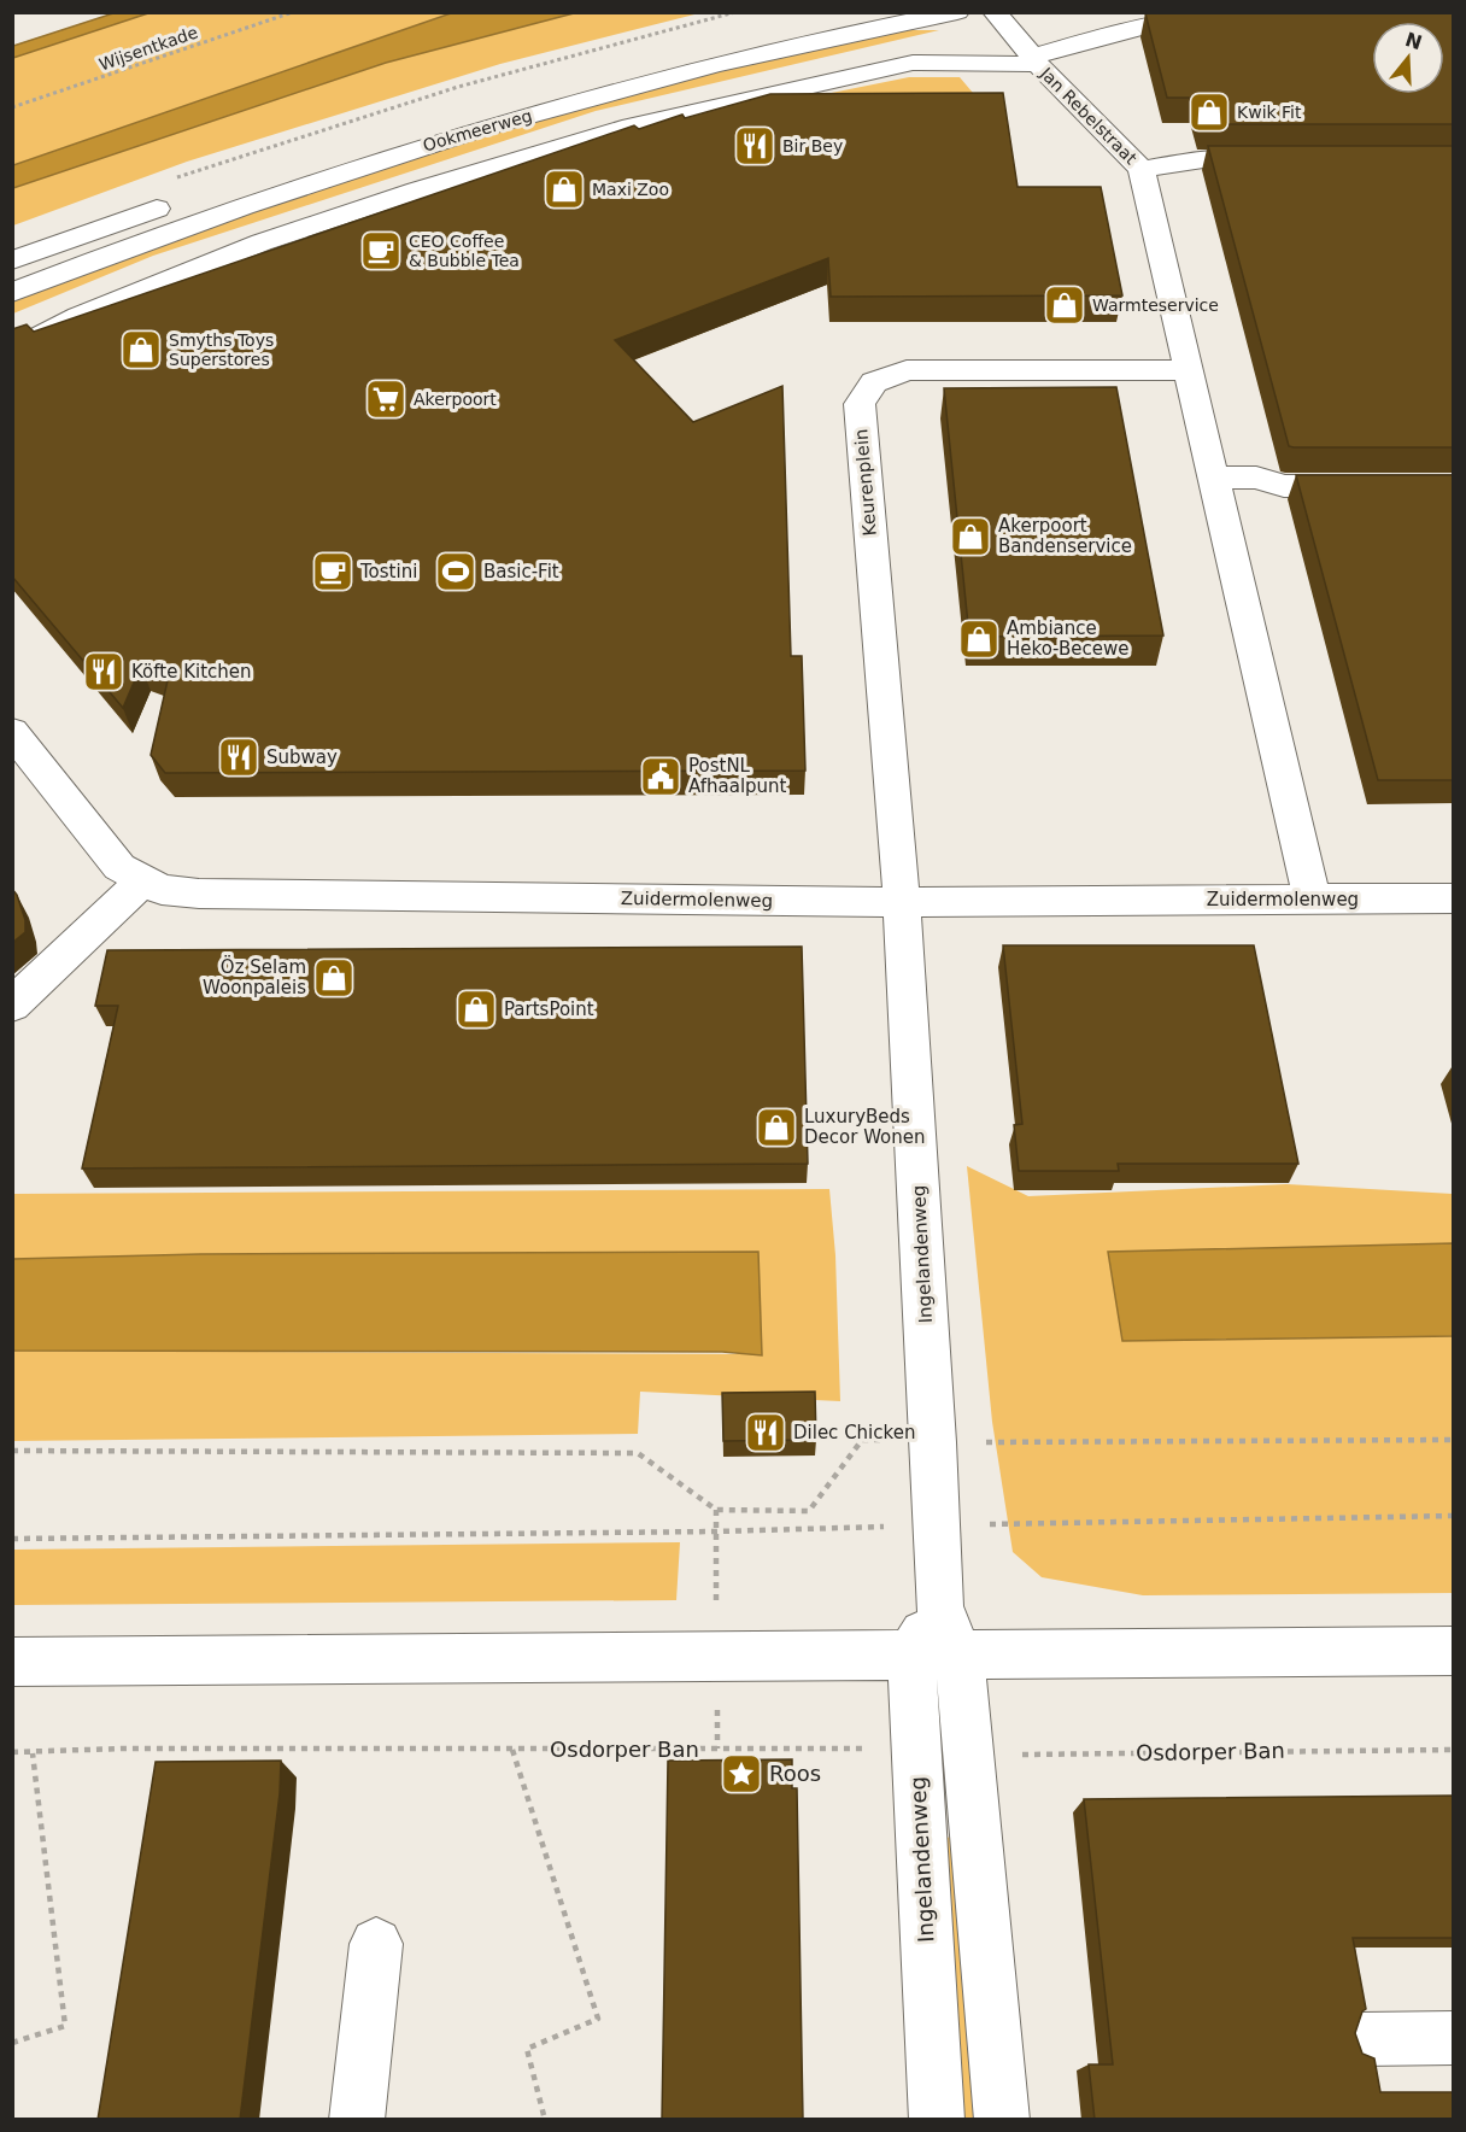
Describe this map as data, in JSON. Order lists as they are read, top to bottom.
{
  "streets": {
    "street": [
      "Jan Rebelstraat",
      "Ookmeerweg",
      "Keurenplein",
      "Zuidermolenweg",
      "Ingelandenweg"
    ],
    "path": ["Wijsentkade", "Osdorper Ban"]
  },
  "crossings": [
    ["Keurenplein", "Zuidermolenweg"],
    ["Keurenplein", "Ingelandenweg"],
    ["Zuidermolenweg", "Ingelandenweg"],
    ["Ingelandenweg", "Osdorper Ban"]
  ],
  "places": {
    "shop": [
      "Kwik Fit",
      "Maxi Zoo",
      "Warmteservice",
      "Smyths Toys Superstores",
      "Akerpoort Bandenservice",
      "Ambiance Heko-Becewe",
      "Öz Selam Woonpaleis",
      "PartsPoint",
      "LuxuryBeds Decor Wonen"
    ],
    "restaurant": [
      "Bir Bey",
      "Köfte Kitchen",
      "Subway",
      "Dilec Chicken"
    ],
    "cafe": ["CEO Coffee & Bubble Tea", "Tostini"],
    "supermarket": ["Akerpoort"],
    "sports": ["Basic-Fit"],
    "public building": ["PostNL Afhaalpunt"],
    "place": ["Roos"]
  },
  "north": "top"
}
